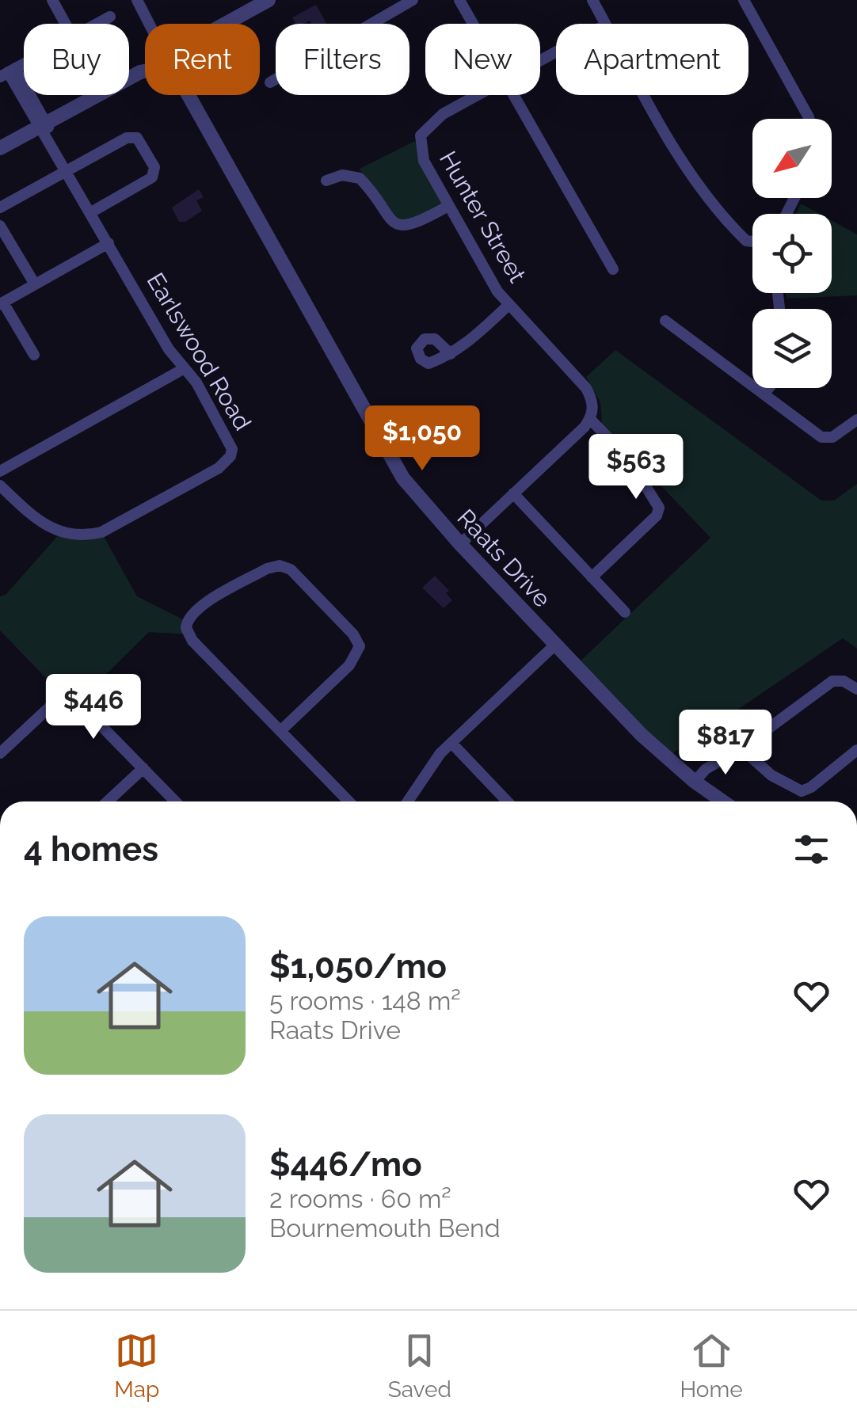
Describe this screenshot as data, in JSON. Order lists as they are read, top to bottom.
{
  "streets": {
    "street": ["Hunter Street", "Earlswood Road", "Raats Drive"]
  },
  "north": "bottom left",
  "page": {
    "chip": [
      "Buy",
      "Rent",
      "Filters",
      "New",
      "Apartment"
    ],
    "price": [
      "$1,050",
      "$563",
      "$446",
      "$817"
    ],
    "heading": "4 homes",
    "list": [
      {
        "name": "$1,050/mo",
        "note": "5 rooms · 148 m² · Raats Drive"
      },
      {
        "name": "$446/mo",
        "note": "2 rooms · 60 m² · Bournemouth Bend"
      }
    ],
    "tabs": ["Map", "Saved", "Home"]
  }
}
